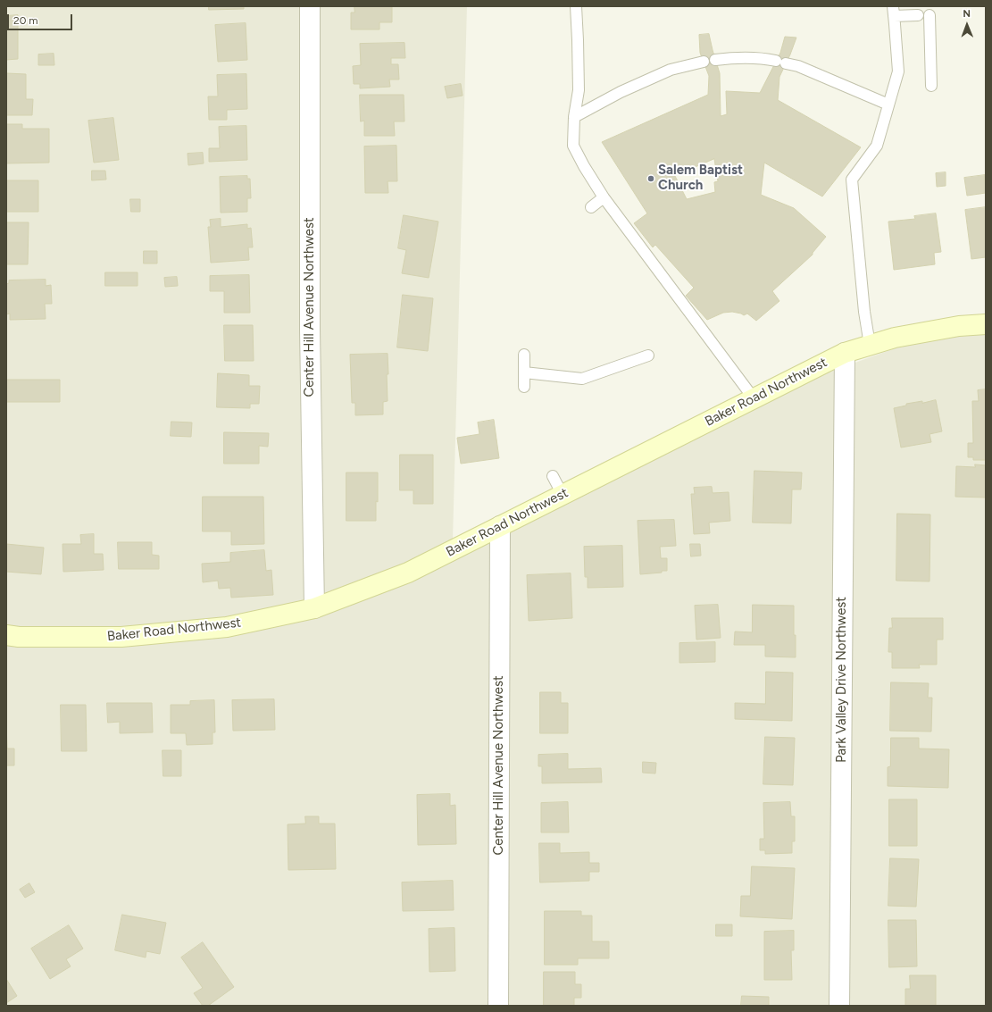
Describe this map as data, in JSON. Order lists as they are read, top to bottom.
{
  "streets": {
    "street": ["Center Hill Avenue Northwest", "Baker Road Northwest", "Park Valley Drive Northwest"]
  },
  "crossings": [
    ["Center Hill Avenue Northwest", "Baker Road Northwest"],
    ["Baker Road Northwest", "Park Valley Drive Northwest"]
  ],
  "places": ["Salem Baptist Church"],
  "scale_bar": "20 m",
  "north": "top"
}
